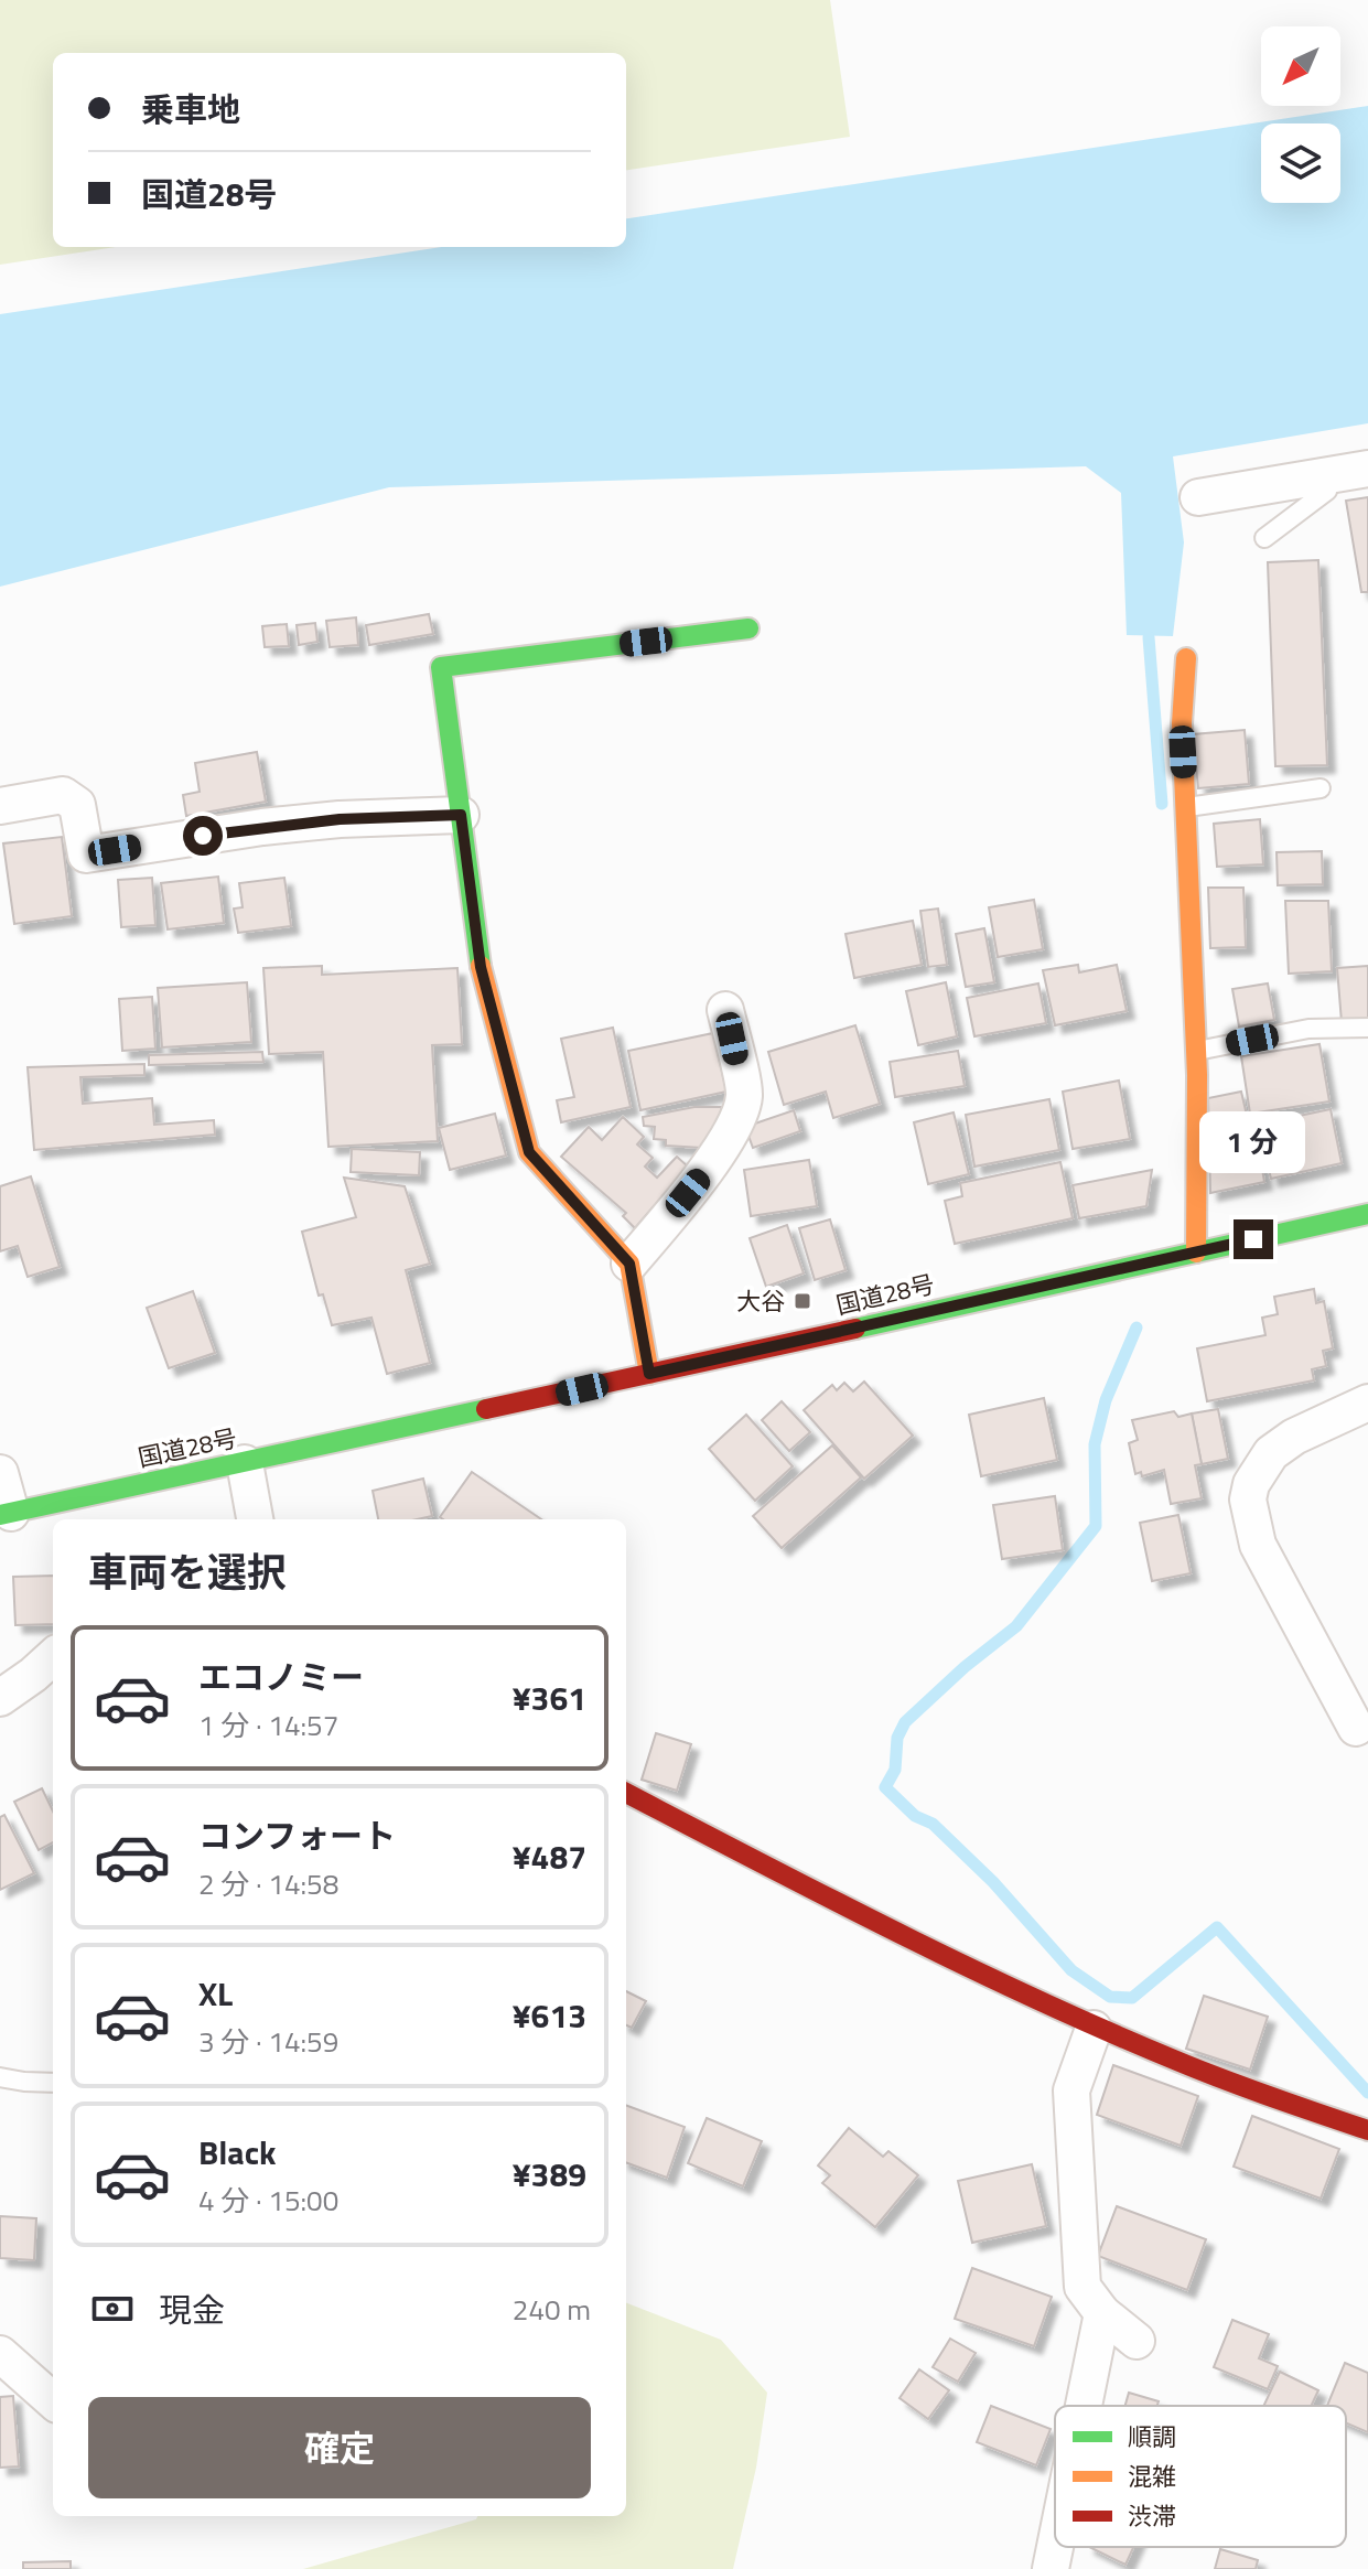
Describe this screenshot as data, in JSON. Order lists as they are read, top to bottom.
{
  "streets": {
    "main road": ["国道28号"]
  },
  "places": {
    "transit": ["大谷"]
  },
  "legend": ["順調", "混雑", "渋滞"],
  "north": "bottom left",
  "page": {
    "banner": ["乗車地", "国道28号"],
    "bubble": "1 分",
    "heading": "車両を選択",
    "list": [
      {
        "name": "エコノミー",
        "note": "1 分 · 14:57",
        "value": "¥361"
      },
      {
        "name": "コンフォート",
        "note": "2 分 · 14:58",
        "value": "¥487"
      },
      {
        "name": "XL",
        "note": "3 分 · 14:59",
        "value": "¥613"
      },
      {
        "name": "Black",
        "note": "4 分 · 15:00",
        "value": "¥389"
      }
    ],
    "pay": ["現金", "240 m"],
    "buttons": "確定"
  }
}
